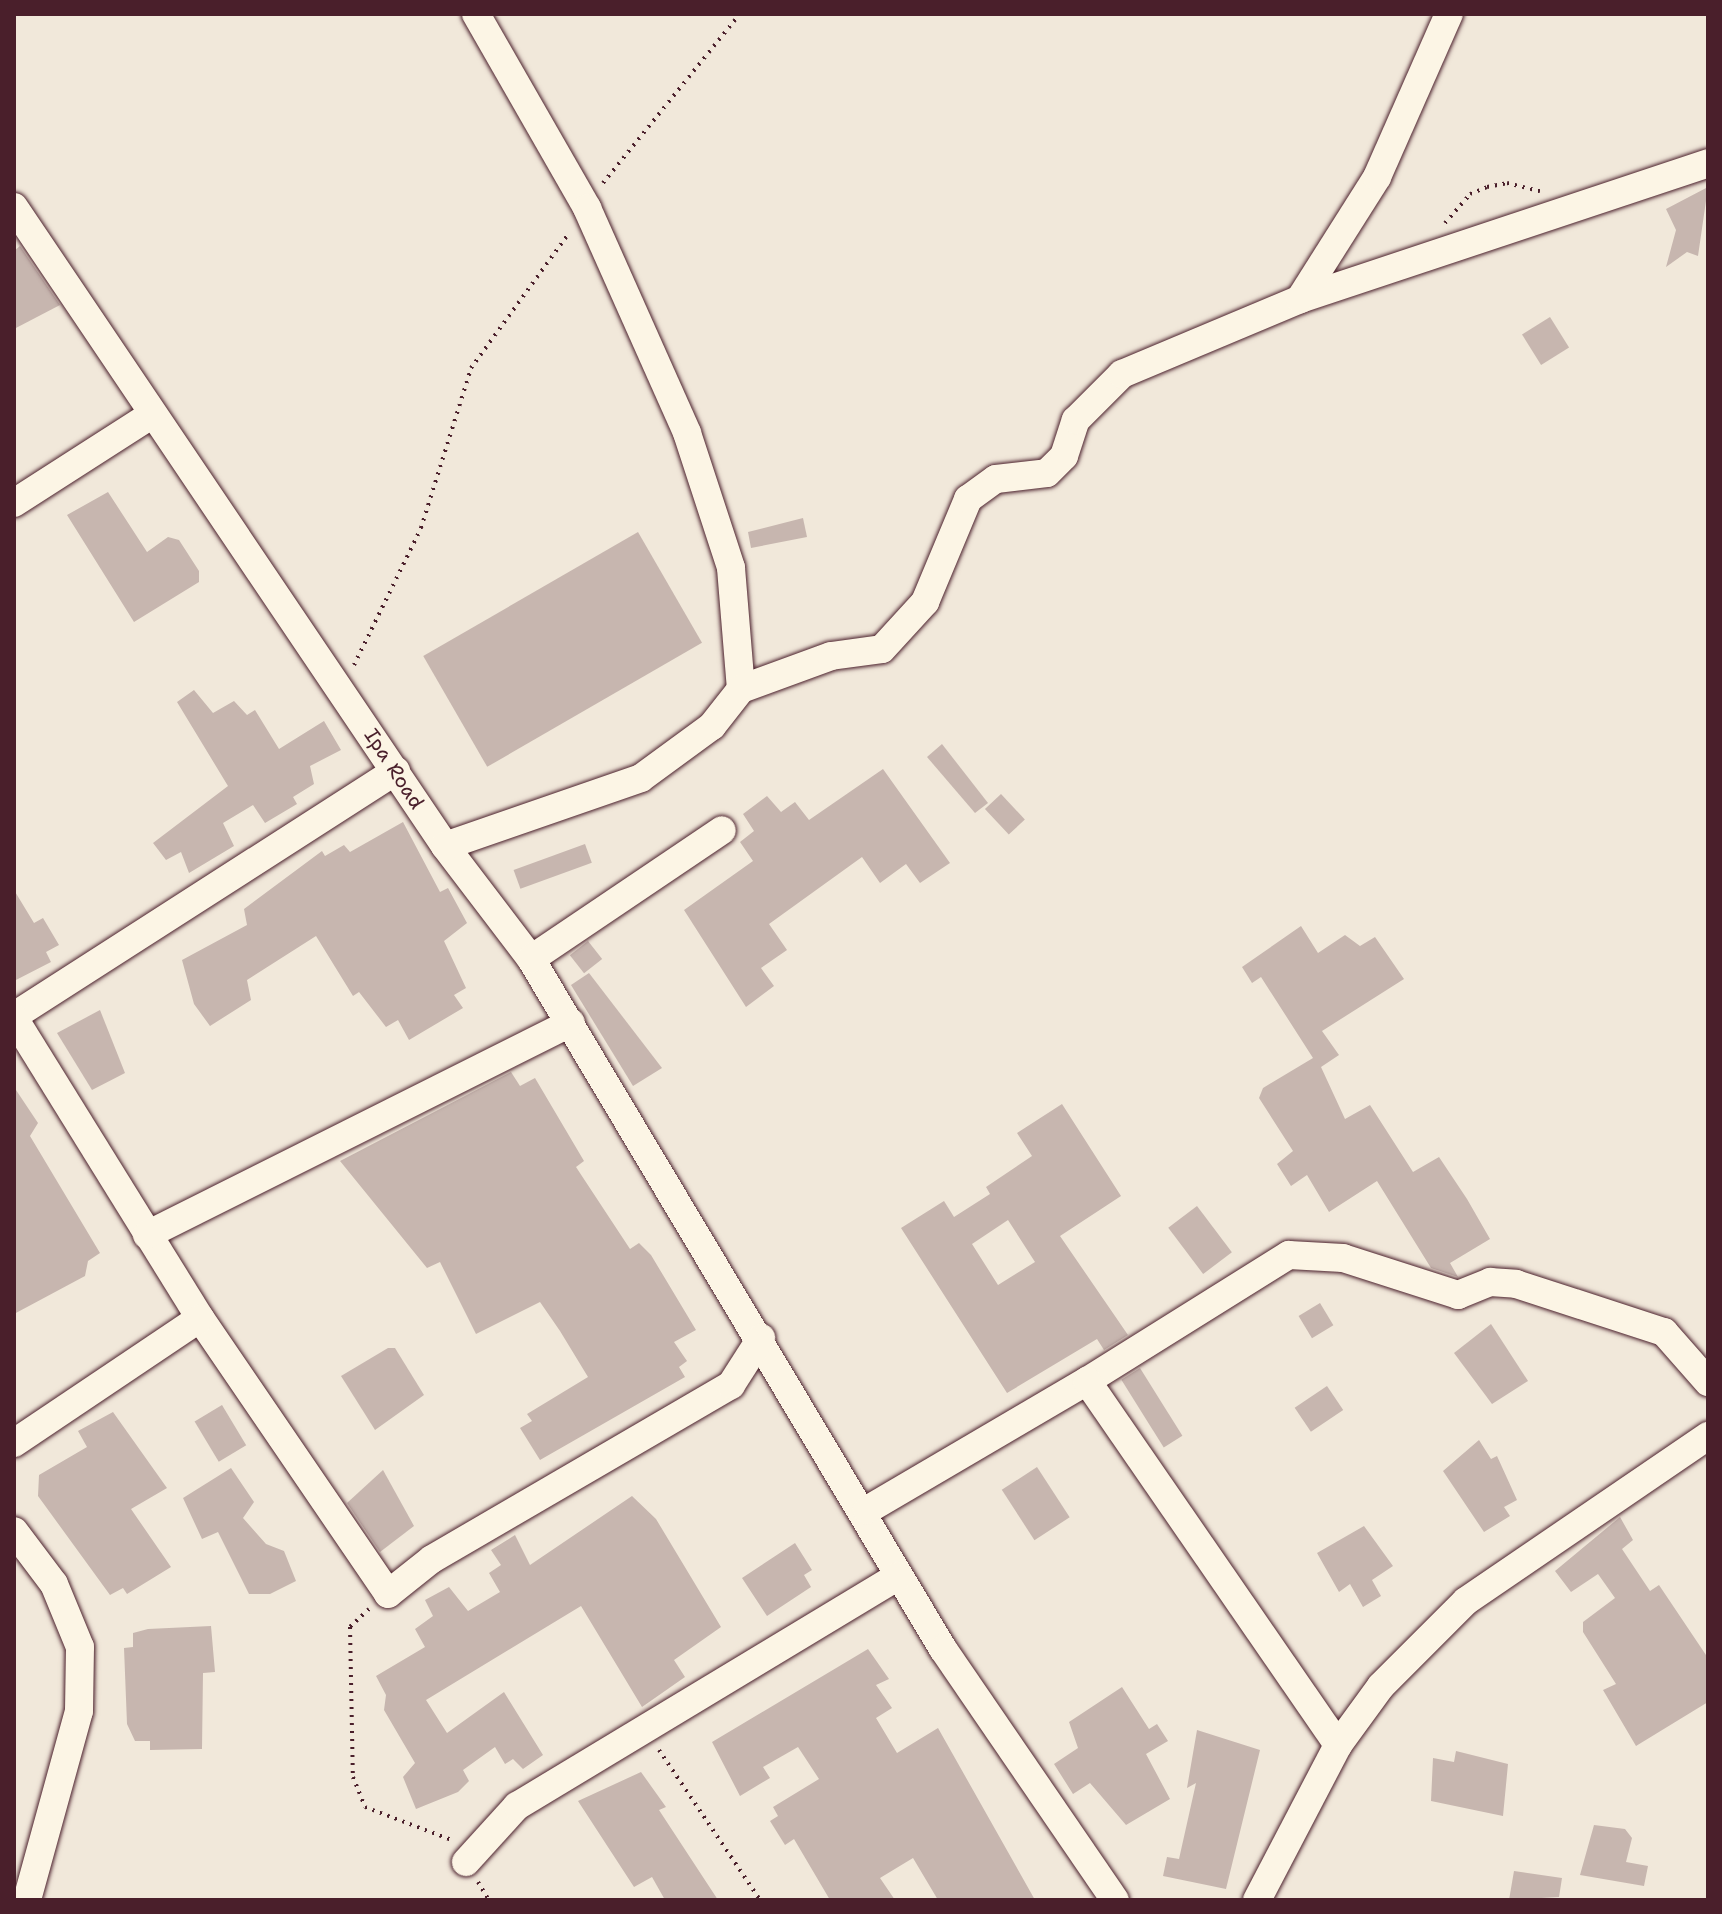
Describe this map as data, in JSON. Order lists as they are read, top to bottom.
{
  "streets": {
    "street": ["Ipa Road"]
  }
}
